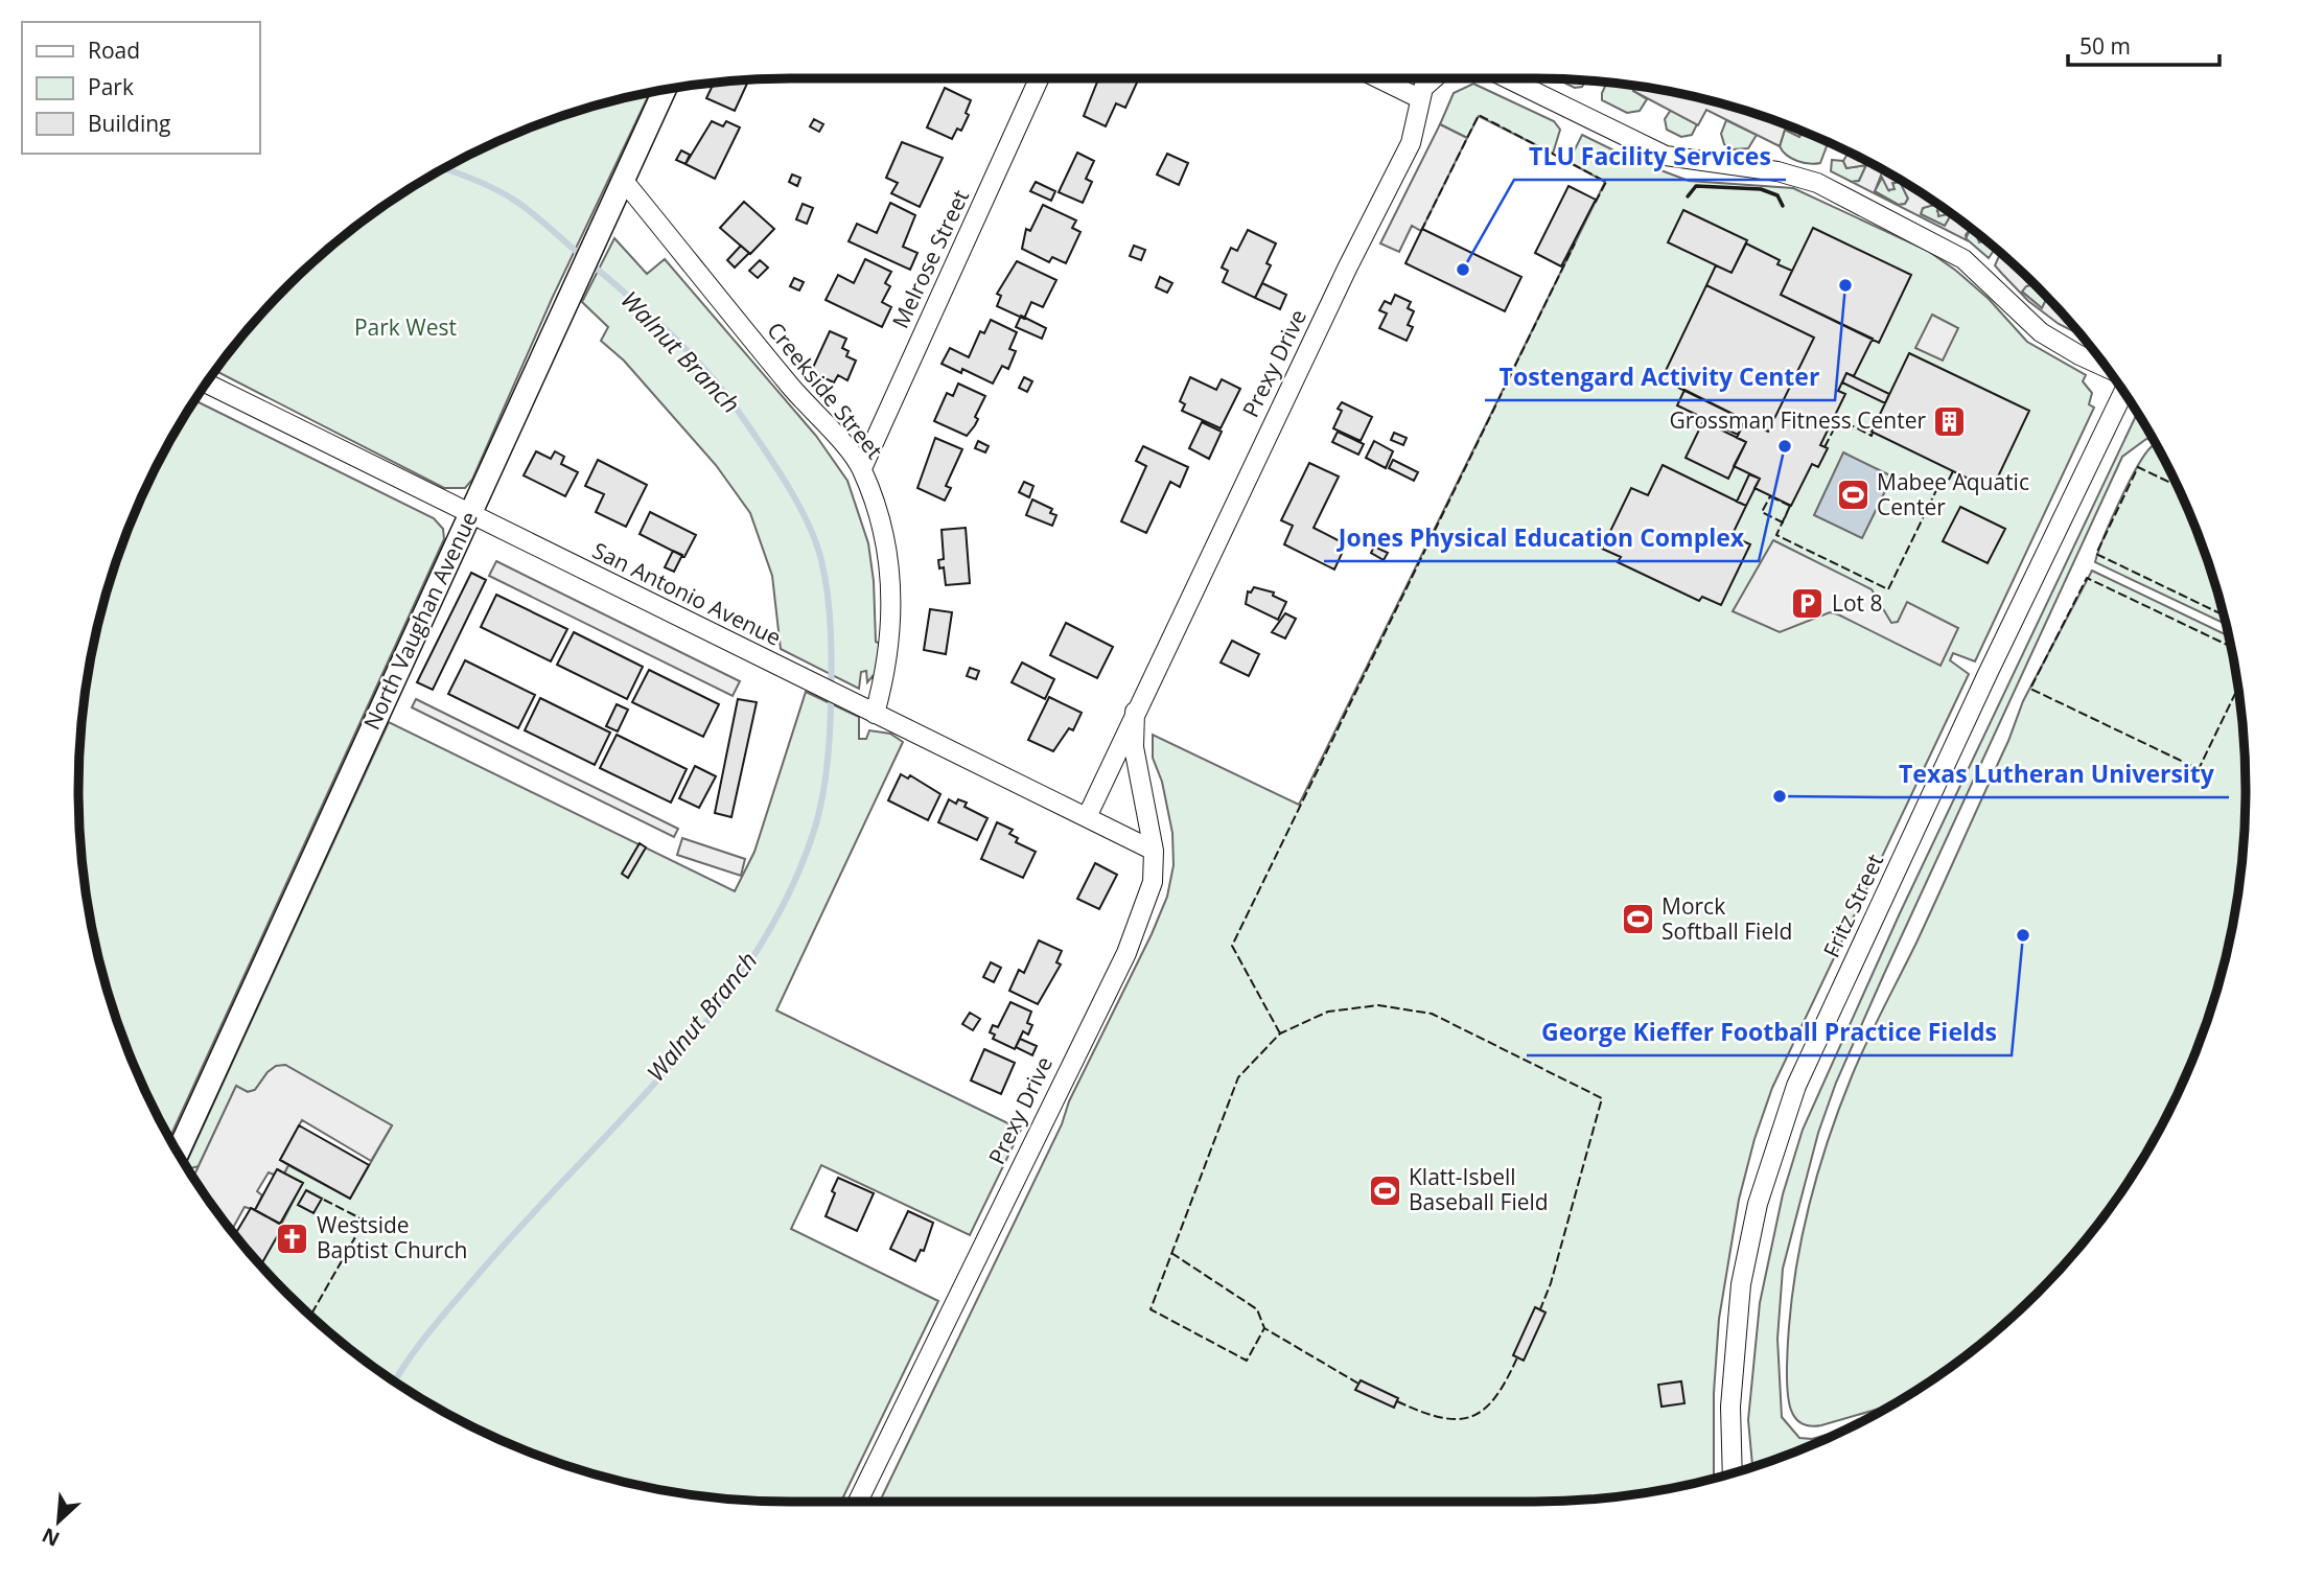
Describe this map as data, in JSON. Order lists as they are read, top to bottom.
{
  "streets": {
    "street": [
      "Melrose Street",
      "Prexy Drive",
      "Creekside Street",
      "San Antonio Avenue",
      "North Vaughan Avenue",
      "Fritz Street"
    ]
  },
  "crossings": [
    ["Melrose Street", "Creekside Street"],
    ["Prexy Drive", "San Antonio Avenue"],
    ["Creekside Street", "San Antonio Avenue"],
    ["Creekside Street", "North Vaughan Avenue"],
    ["San Antonio Avenue", "North Vaughan Avenue"]
  ],
  "water": ["Walnut Branch"],
  "parks": ["Park West"],
  "places": {
    "other": [
      "TLU Facility Services",
      "Tostengard Activity Center",
      "Jones Physical Education Complex",
      "Texas Lutheran University",
      "George Kieffer Football Practice Fields"
    ],
    "building": ["Grossman Fitness Center"],
    "sports": ["Mabee Aquatic Center", "Morck Softball Field", "Klatt-Isbell Baseball Field"],
    "parking": ["Lot 8"],
    "church": ["Westside Baptist Church"]
  },
  "legend": ["Road", "Park", "Building"],
  "scale_bar": "50 m",
  "north": "bottom left"
}
